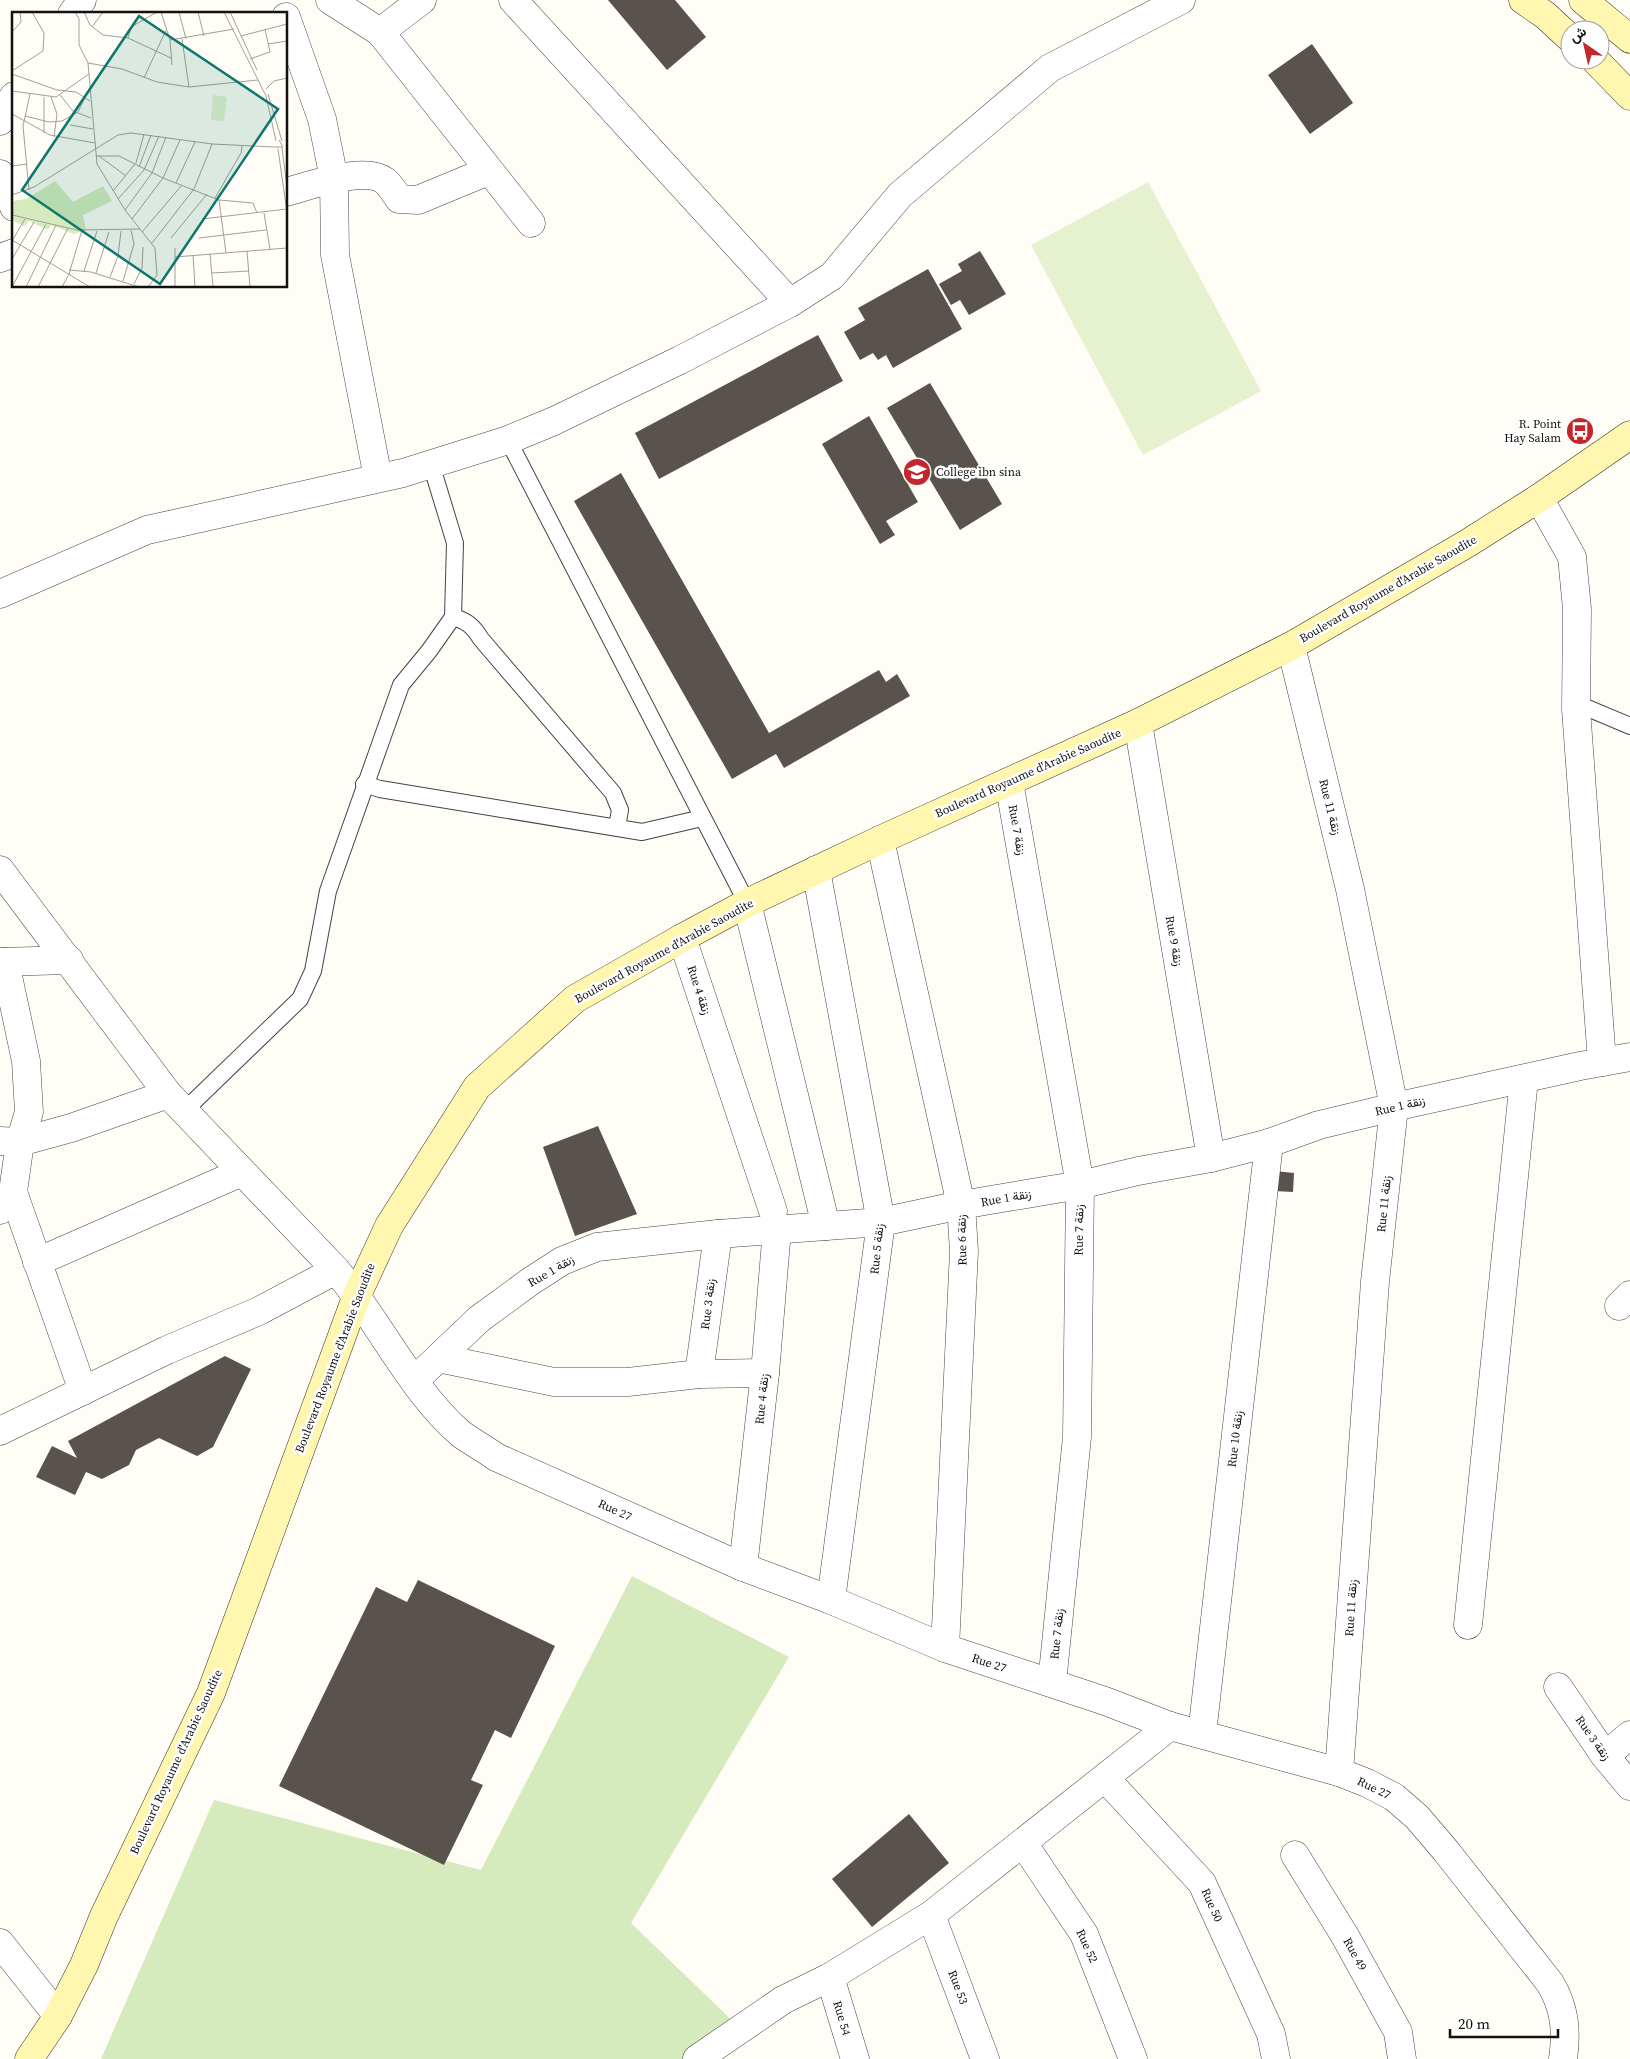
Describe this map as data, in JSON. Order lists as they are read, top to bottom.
{
  "streets": {
    "main road": ["Boulevard Royaume d'Arabie Saoudite"],
    "street": [
      "Rue 11 زنقة",
      "Rue 7 زنقة",
      "Rue 9 زنقة",
      "Rue 4 زنقة",
      "Rue 1 زنقة",
      "Rue 6 زنقة",
      "Rue 5 زنقة",
      "Rue 3 زنقة",
      "Rue 10 زنقة",
      "Rue 27",
      "Rue 50",
      "Rue 52",
      "Rue 49",
      "Rue 53",
      "Rue 54"
    ]
  },
  "crossings": [
    ["Boulevard Royaume d'Arabie Saoudite", "Rue 11 زنقة"],
    ["Boulevard Royaume d'Arabie Saoudite", "Rue 7 زنقة"],
    ["Boulevard Royaume d'Arabie Saoudite", "Rue 9 زنقة"],
    ["Boulevard Royaume d'Arabie Saoudite", "Rue 4 زنقة"],
    ["Boulevard Royaume d'Arabie Saoudite", "Rue 6 زنقة"],
    ["Boulevard Royaume d'Arabie Saoudite", "Rue 5 زنقة"],
    ["Boulevard Royaume d'Arabie Saoudite", "Rue 27"],
    ["Rue 11 زنقة", "Rue 1 زنقة"],
    ["Rue 11 زنقة", "Rue 27"],
    ["Rue 7 زنقة", "Rue 1 زنقة"],
    ["Rue 7 زنقة", "Rue 27"],
    ["Rue 9 زنقة", "Rue 1 زنقة"],
    ["Rue 4 زنقة", "Rue 1 زنقة"],
    ["Rue 4 زنقة", "Rue 27"],
    ["Rue 1 زنقة", "Rue 6 زنقة"],
    ["Rue 1 زنقة", "Rue 5 زنقة"],
    ["Rue 1 زنقة", "Rue 3 زنقة"],
    ["Rue 1 زنقة", "Rue 10 زنقة"],
    ["Rue 1 زنقة", "Rue 27"],
    ["Rue 6 زنقة", "Rue 27"],
    ["Rue 5 زنقة", "Rue 27"],
    ["Rue 10 زنقة", "Rue 27"]
  ],
  "places": {
    "bus stop": ["R. Point Hay Salam"],
    "school or university": ["College ibn sina"]
  },
  "scale_bar": "20 m",
  "north": "top left"
}
